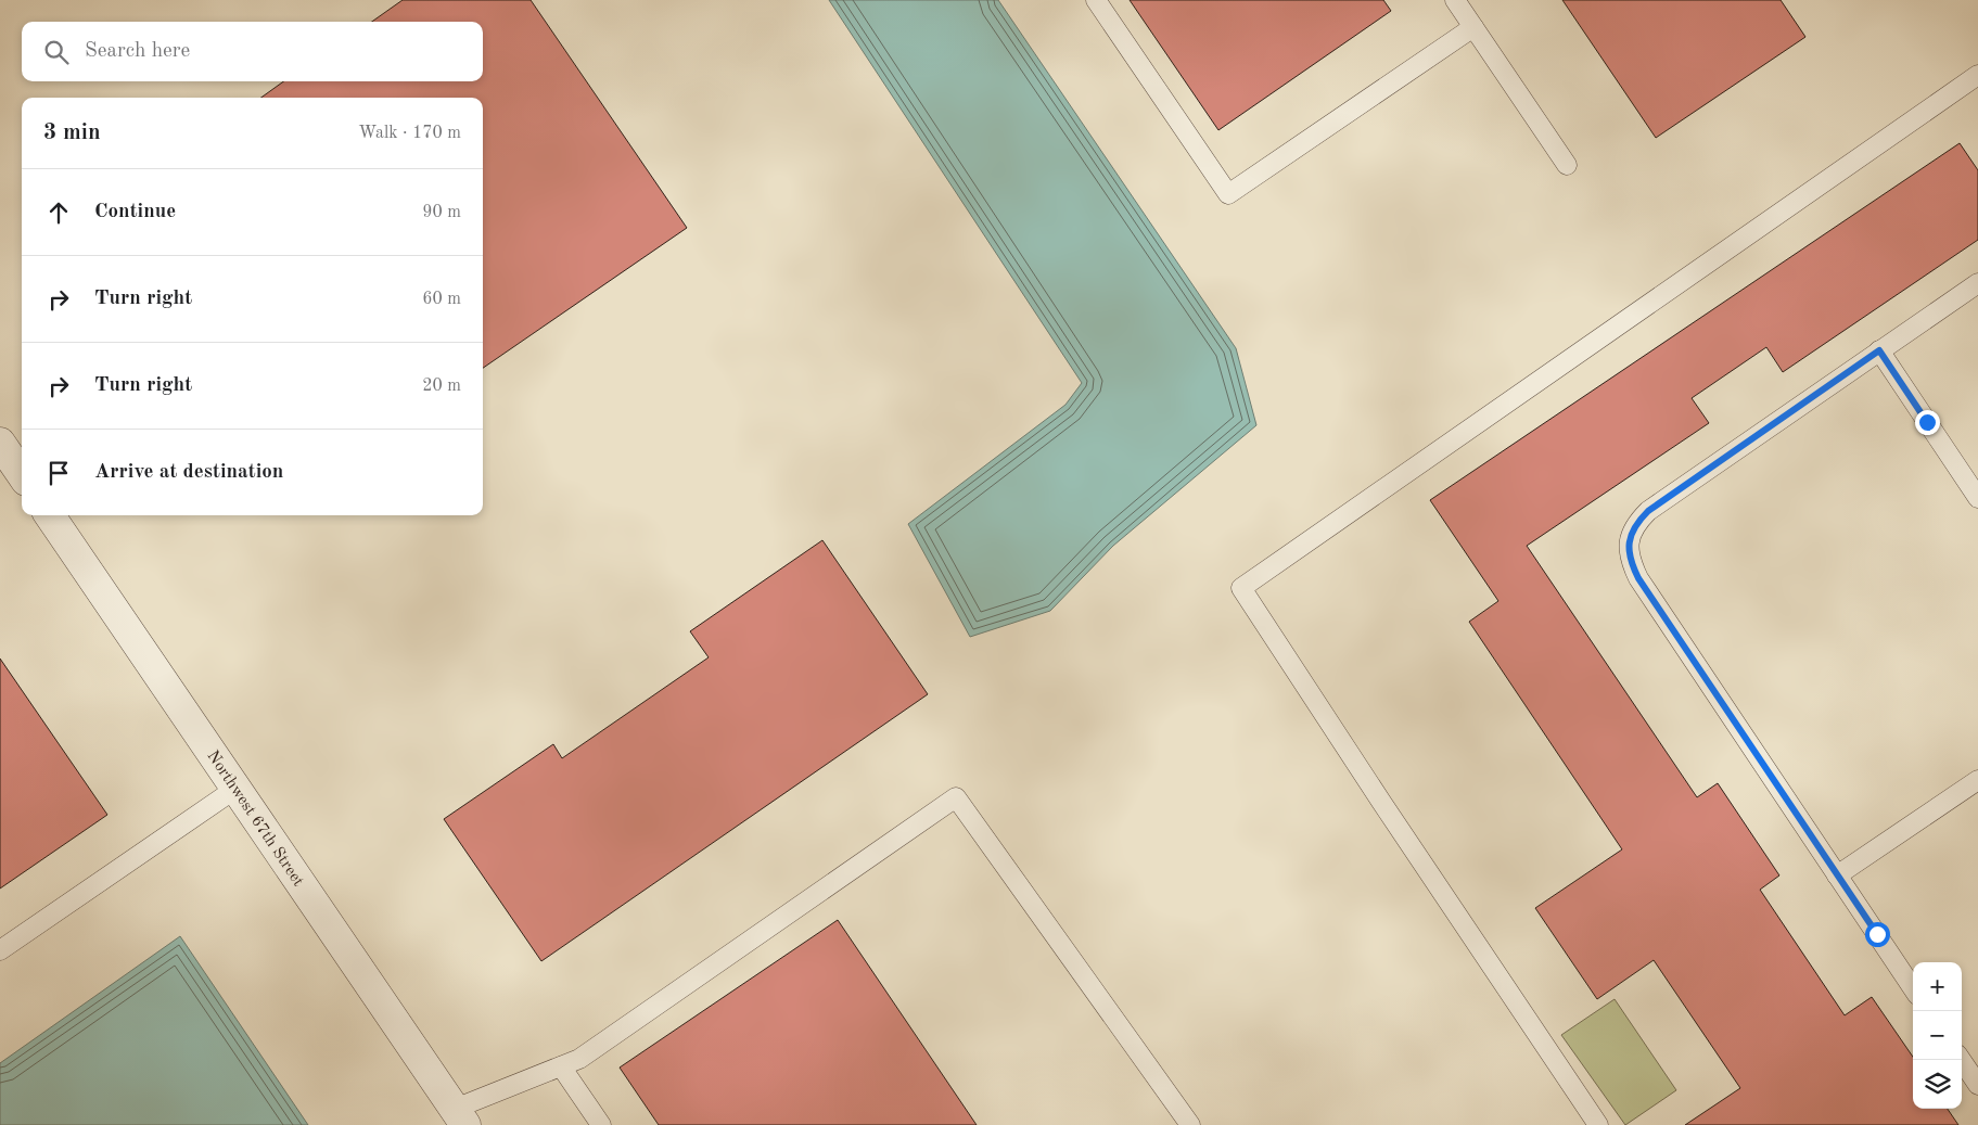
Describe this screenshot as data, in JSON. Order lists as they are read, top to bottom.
{
  "streets": {
    "street": ["Northwest 67th Street"]
  },
  "page": {
    "search": "Search here",
    "heading": ["3 min", "Walk · 170 m"],
    "list": [
      ["Continue", "90 m"],
      ["Turn right", "60 m"],
      ["Turn right", "20 m"],
      "Arrive at destination"
    ],
    "map_buttons": ["+", "−"]
  }
}
